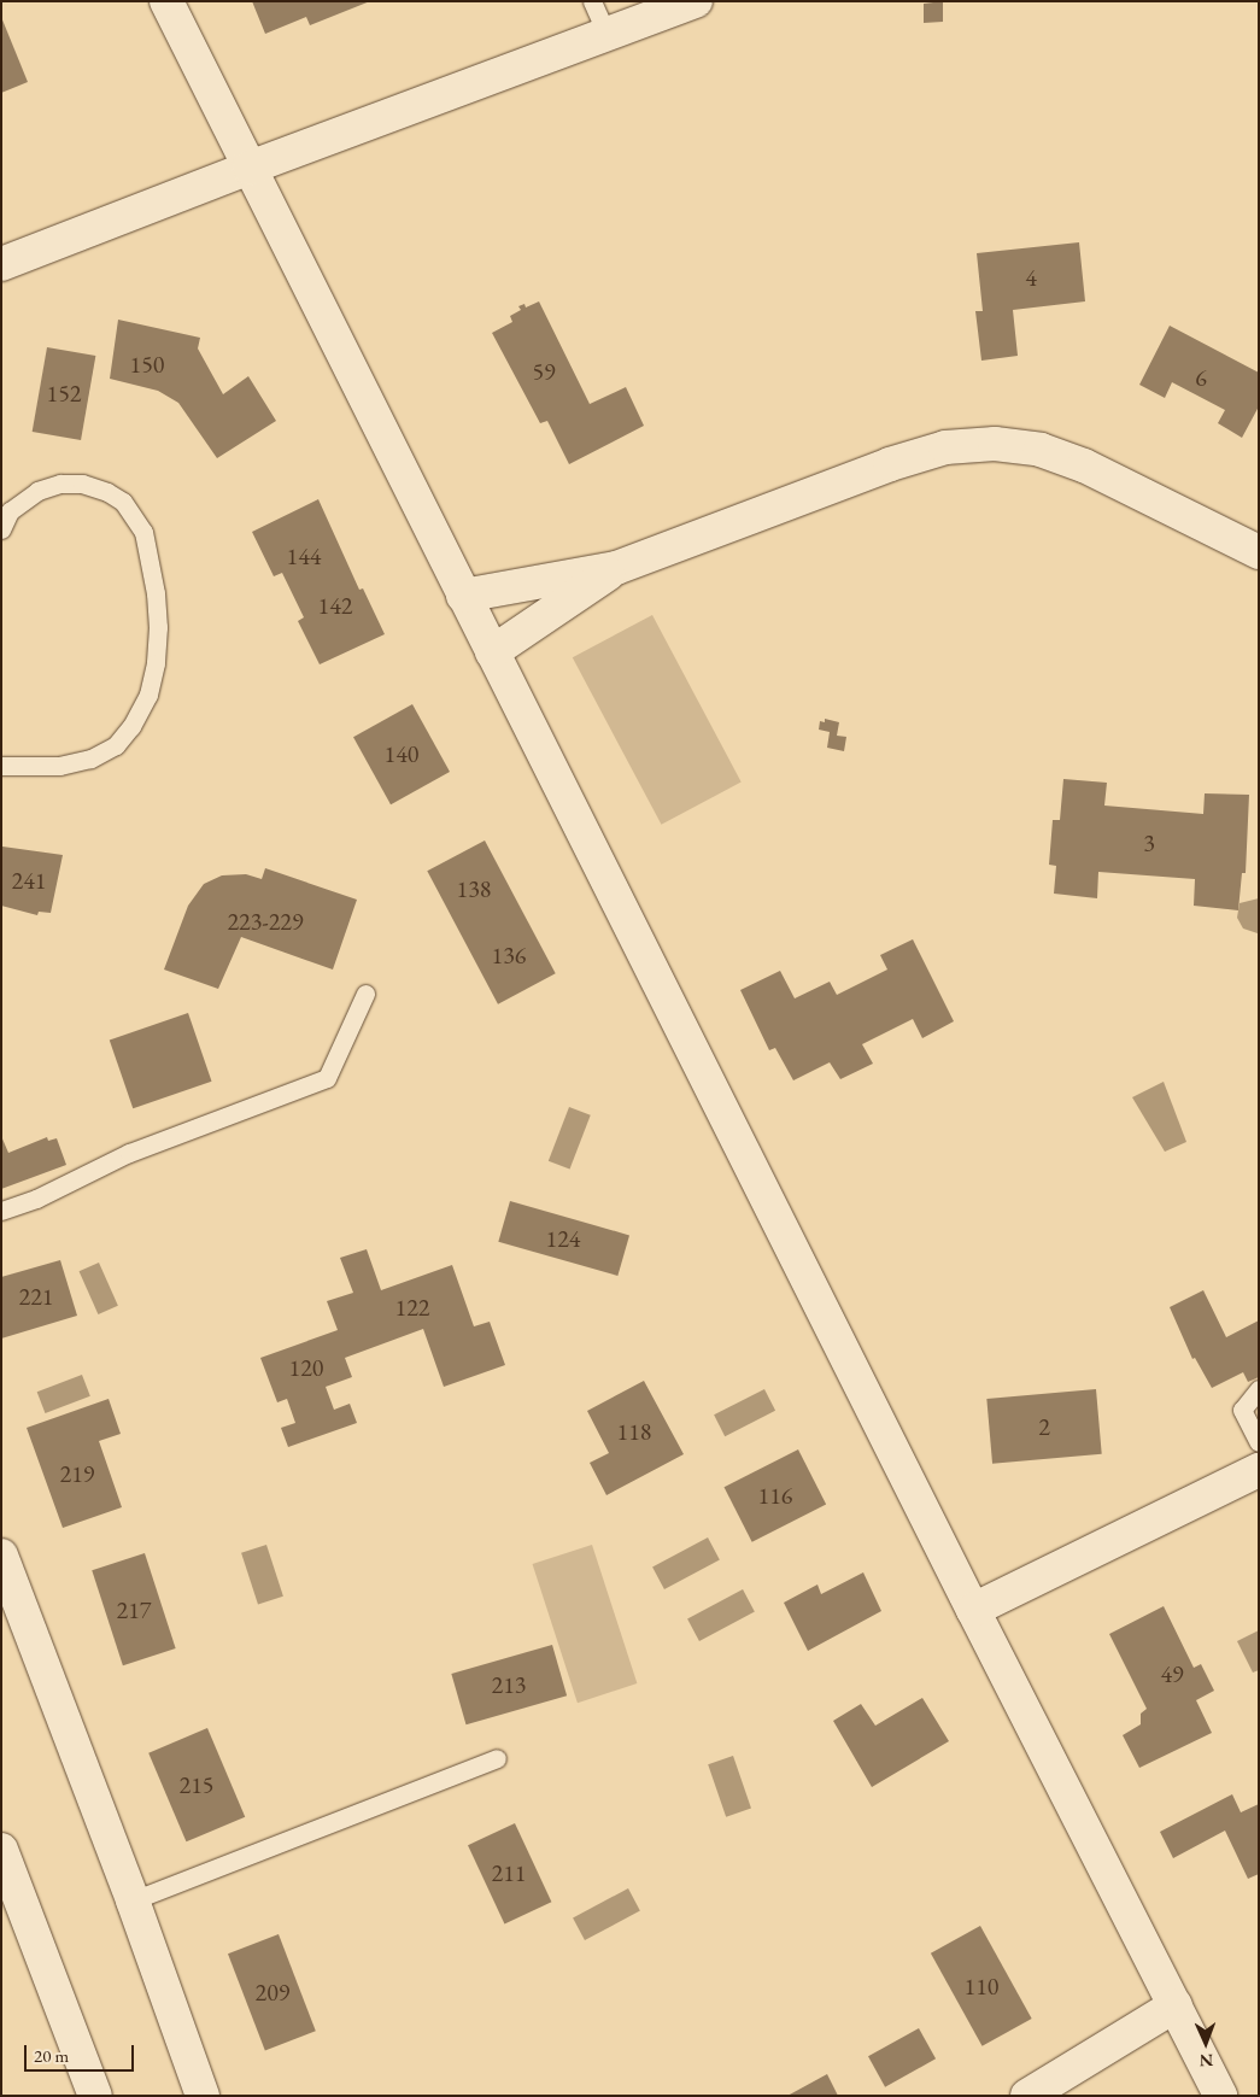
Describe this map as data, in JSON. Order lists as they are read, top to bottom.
{
  "house_numbers": [
    "4",
    "150",
    "59",
    "6",
    "152",
    "144",
    "142",
    "140",
    "3",
    "241",
    "138",
    "223-229",
    "136",
    "124",
    "221",
    "122",
    "120",
    "2",
    "118",
    "219",
    "116",
    "217",
    "49",
    "213",
    "215",
    "211",
    "110",
    "209"
  ],
  "scale_bar": "20 m",
  "north": "bottom"
}
